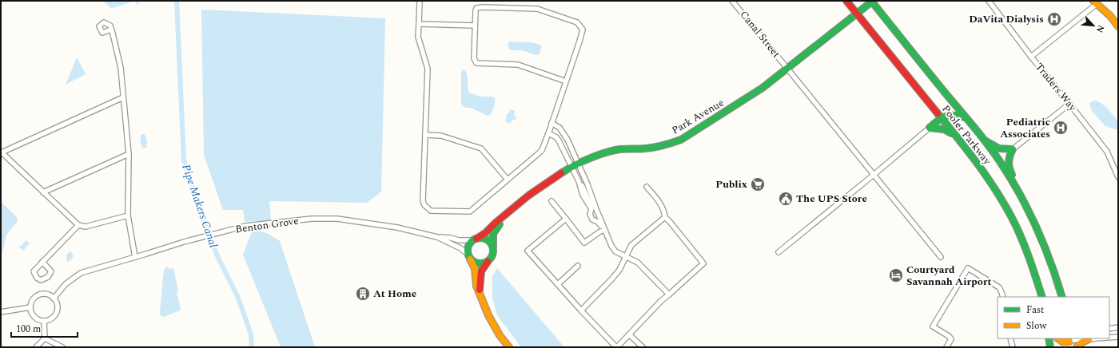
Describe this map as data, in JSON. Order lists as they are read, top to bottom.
{
  "streets": {
    "main road": ["Park Avenue", "Pooler Parkway"],
    "street": ["Canal Street", "Traders Way", "Benton Grove"]
  },
  "crossings": [
    ["Canal Street", "Park Avenue"],
    ["Park Avenue", "Pooler Parkway"],
    ["Park Avenue", "Benton Grove"]
  ],
  "water": ["Pipe Makers Canal"],
  "places": {
    "hospital": ["DaVita Dialysis", "Pediatric Associates"],
    "supermarket": ["Publix"],
    "public building": ["The UPS Store"],
    "hotel": ["Courtyard Savannah Airport"],
    "building": ["At Home"]
  },
  "legend": ["Fast", "Slow"],
  "scale_bar": "100 m",
  "north": "bottom right"
}
